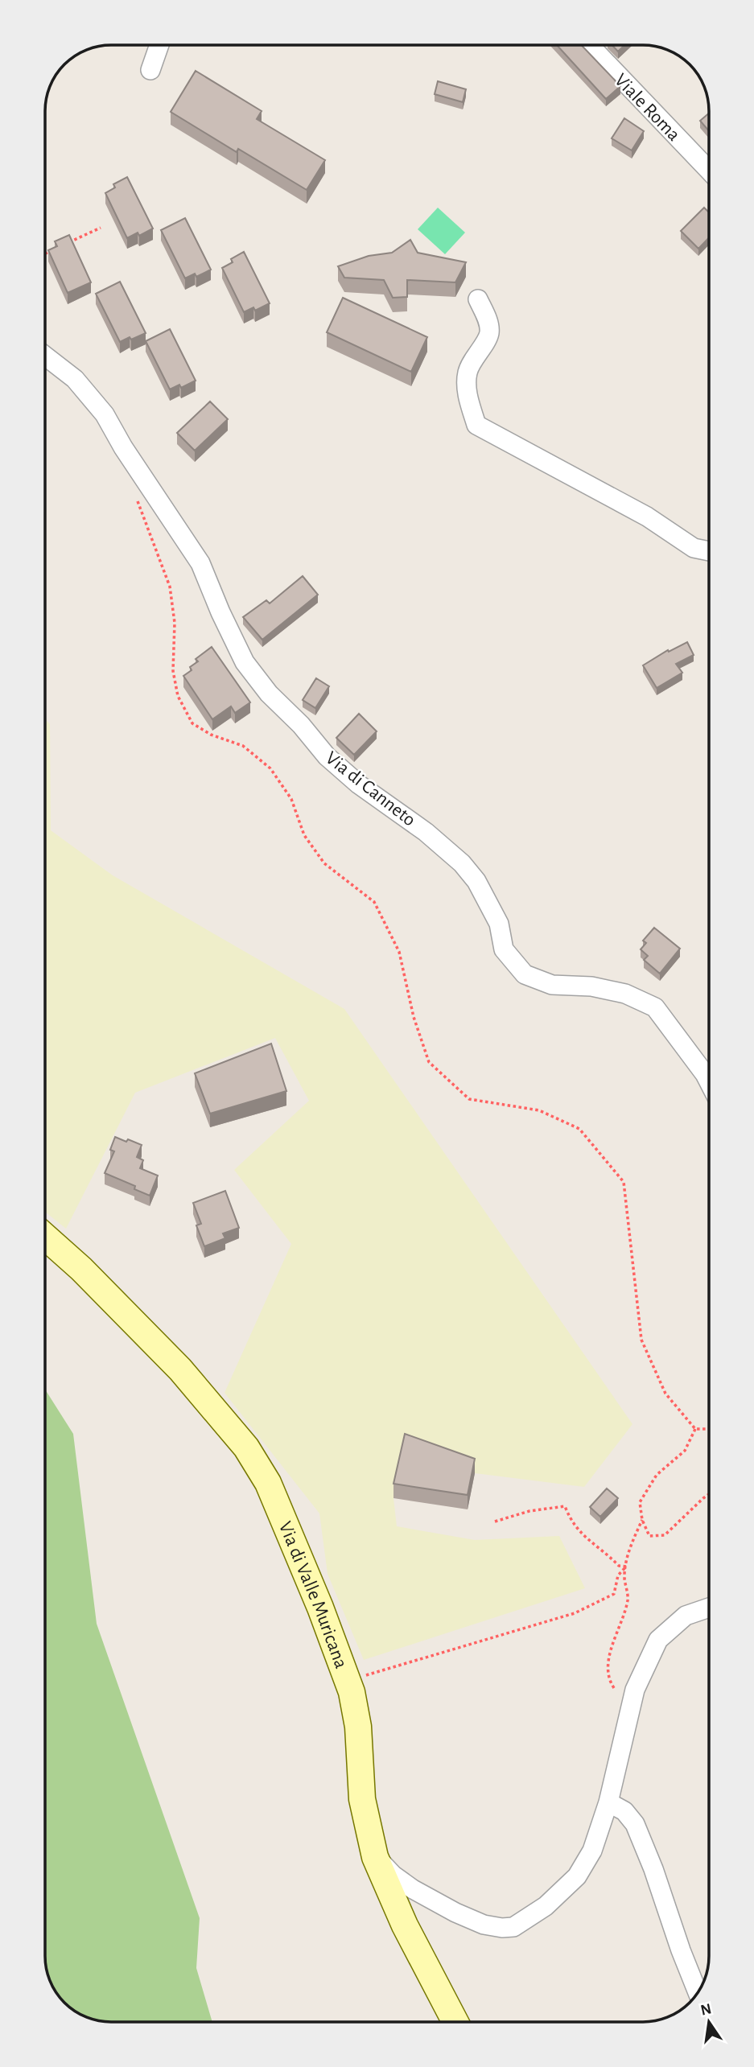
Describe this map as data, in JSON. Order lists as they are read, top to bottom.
{
  "streets": {
    "street": ["Viale Roma", "Via di Canneto", "Via di Valle Muricana"]
  },
  "north": "top"
}
